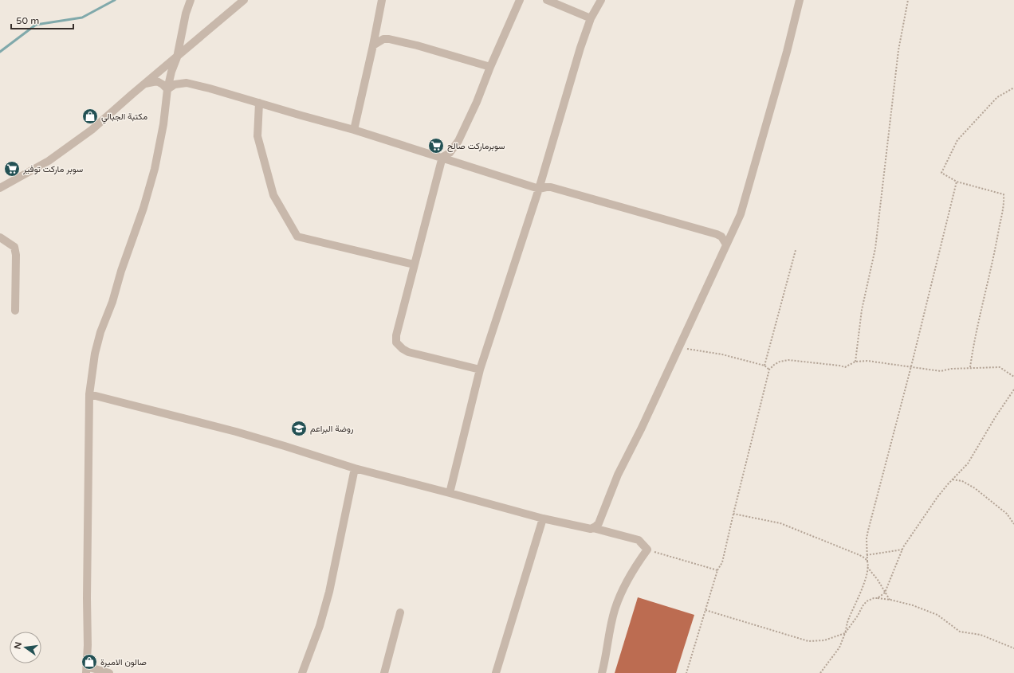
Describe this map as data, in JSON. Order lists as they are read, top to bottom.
{
  "places": {
    "shop": ["مكتبة الجبالي", "صالون الاميرة"],
    "supermarket": ["سوبرماركت صالح", "سوبر ماركت توفير"],
    "school or university": ["روضة البراعم"]
  },
  "scale_bar": "50 m",
  "north": "left"
}
